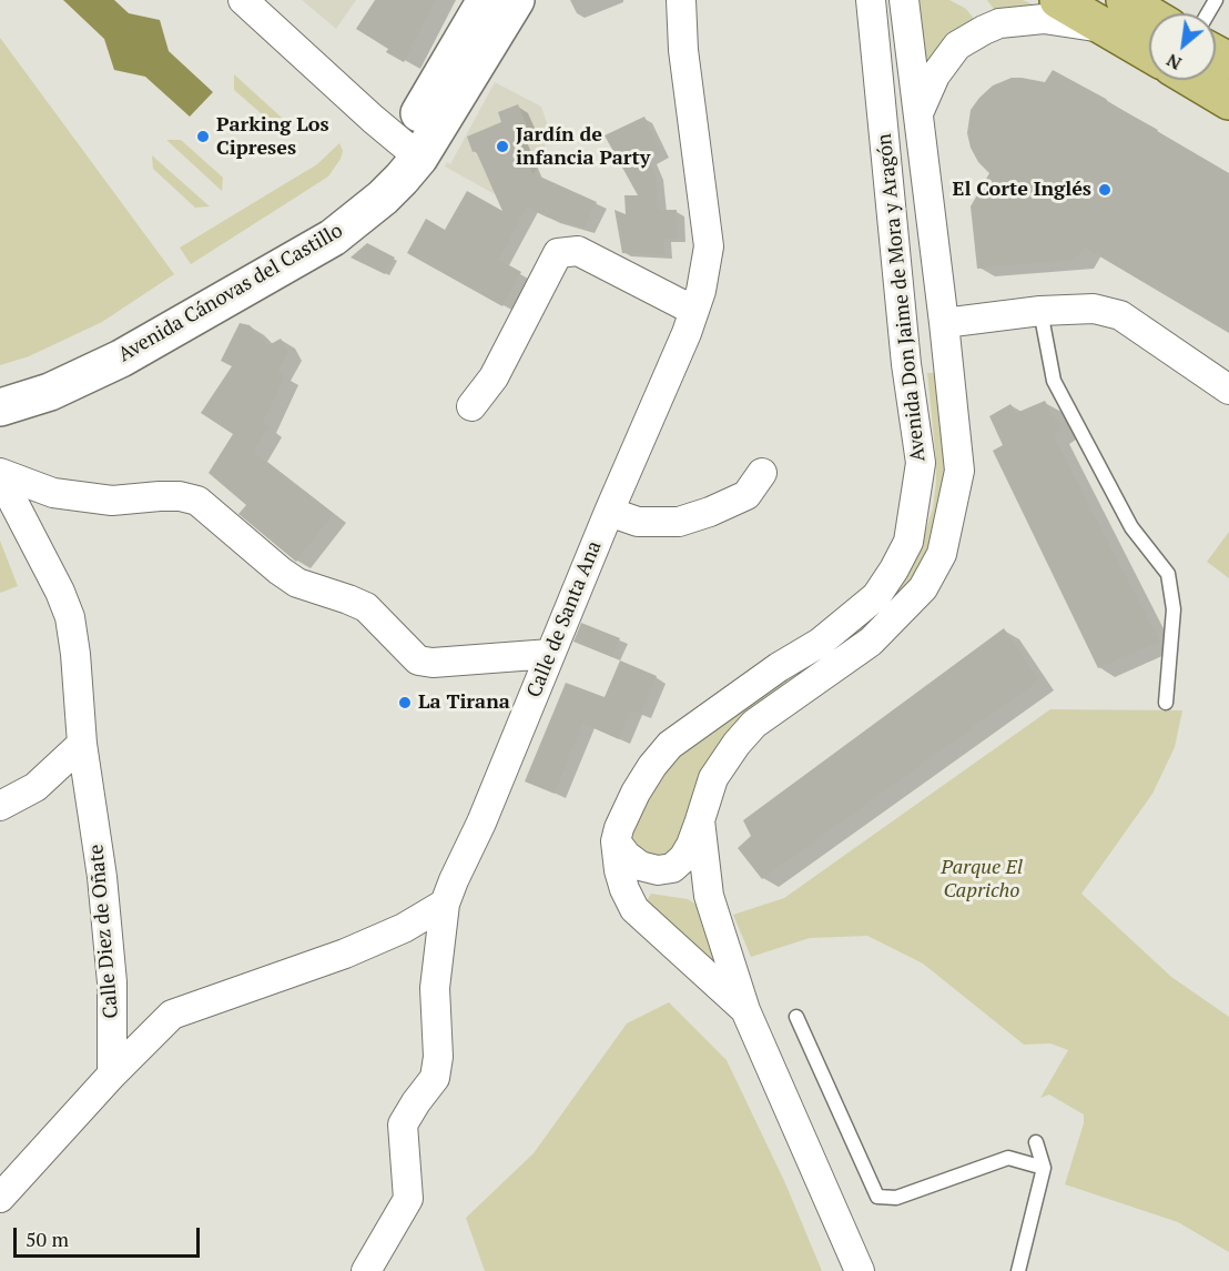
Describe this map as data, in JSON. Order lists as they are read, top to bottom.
{
  "streets": {
    "main road": ["Avenida Cánovas del Castillo"],
    "street": ["Avenida Don Jaime de Mora y Aragón", "Calle de Santa Ana", "Calle Diez de Oñate"]
  },
  "parks": ["Parque El Capricho"],
  "places": [
    "Parking Los Cipreses",
    "Jardín de infancia Party",
    "El Corte Inglés",
    "La Tirana"
  ],
  "scale_bar": "50 m",
  "north": "bottom left"
}
